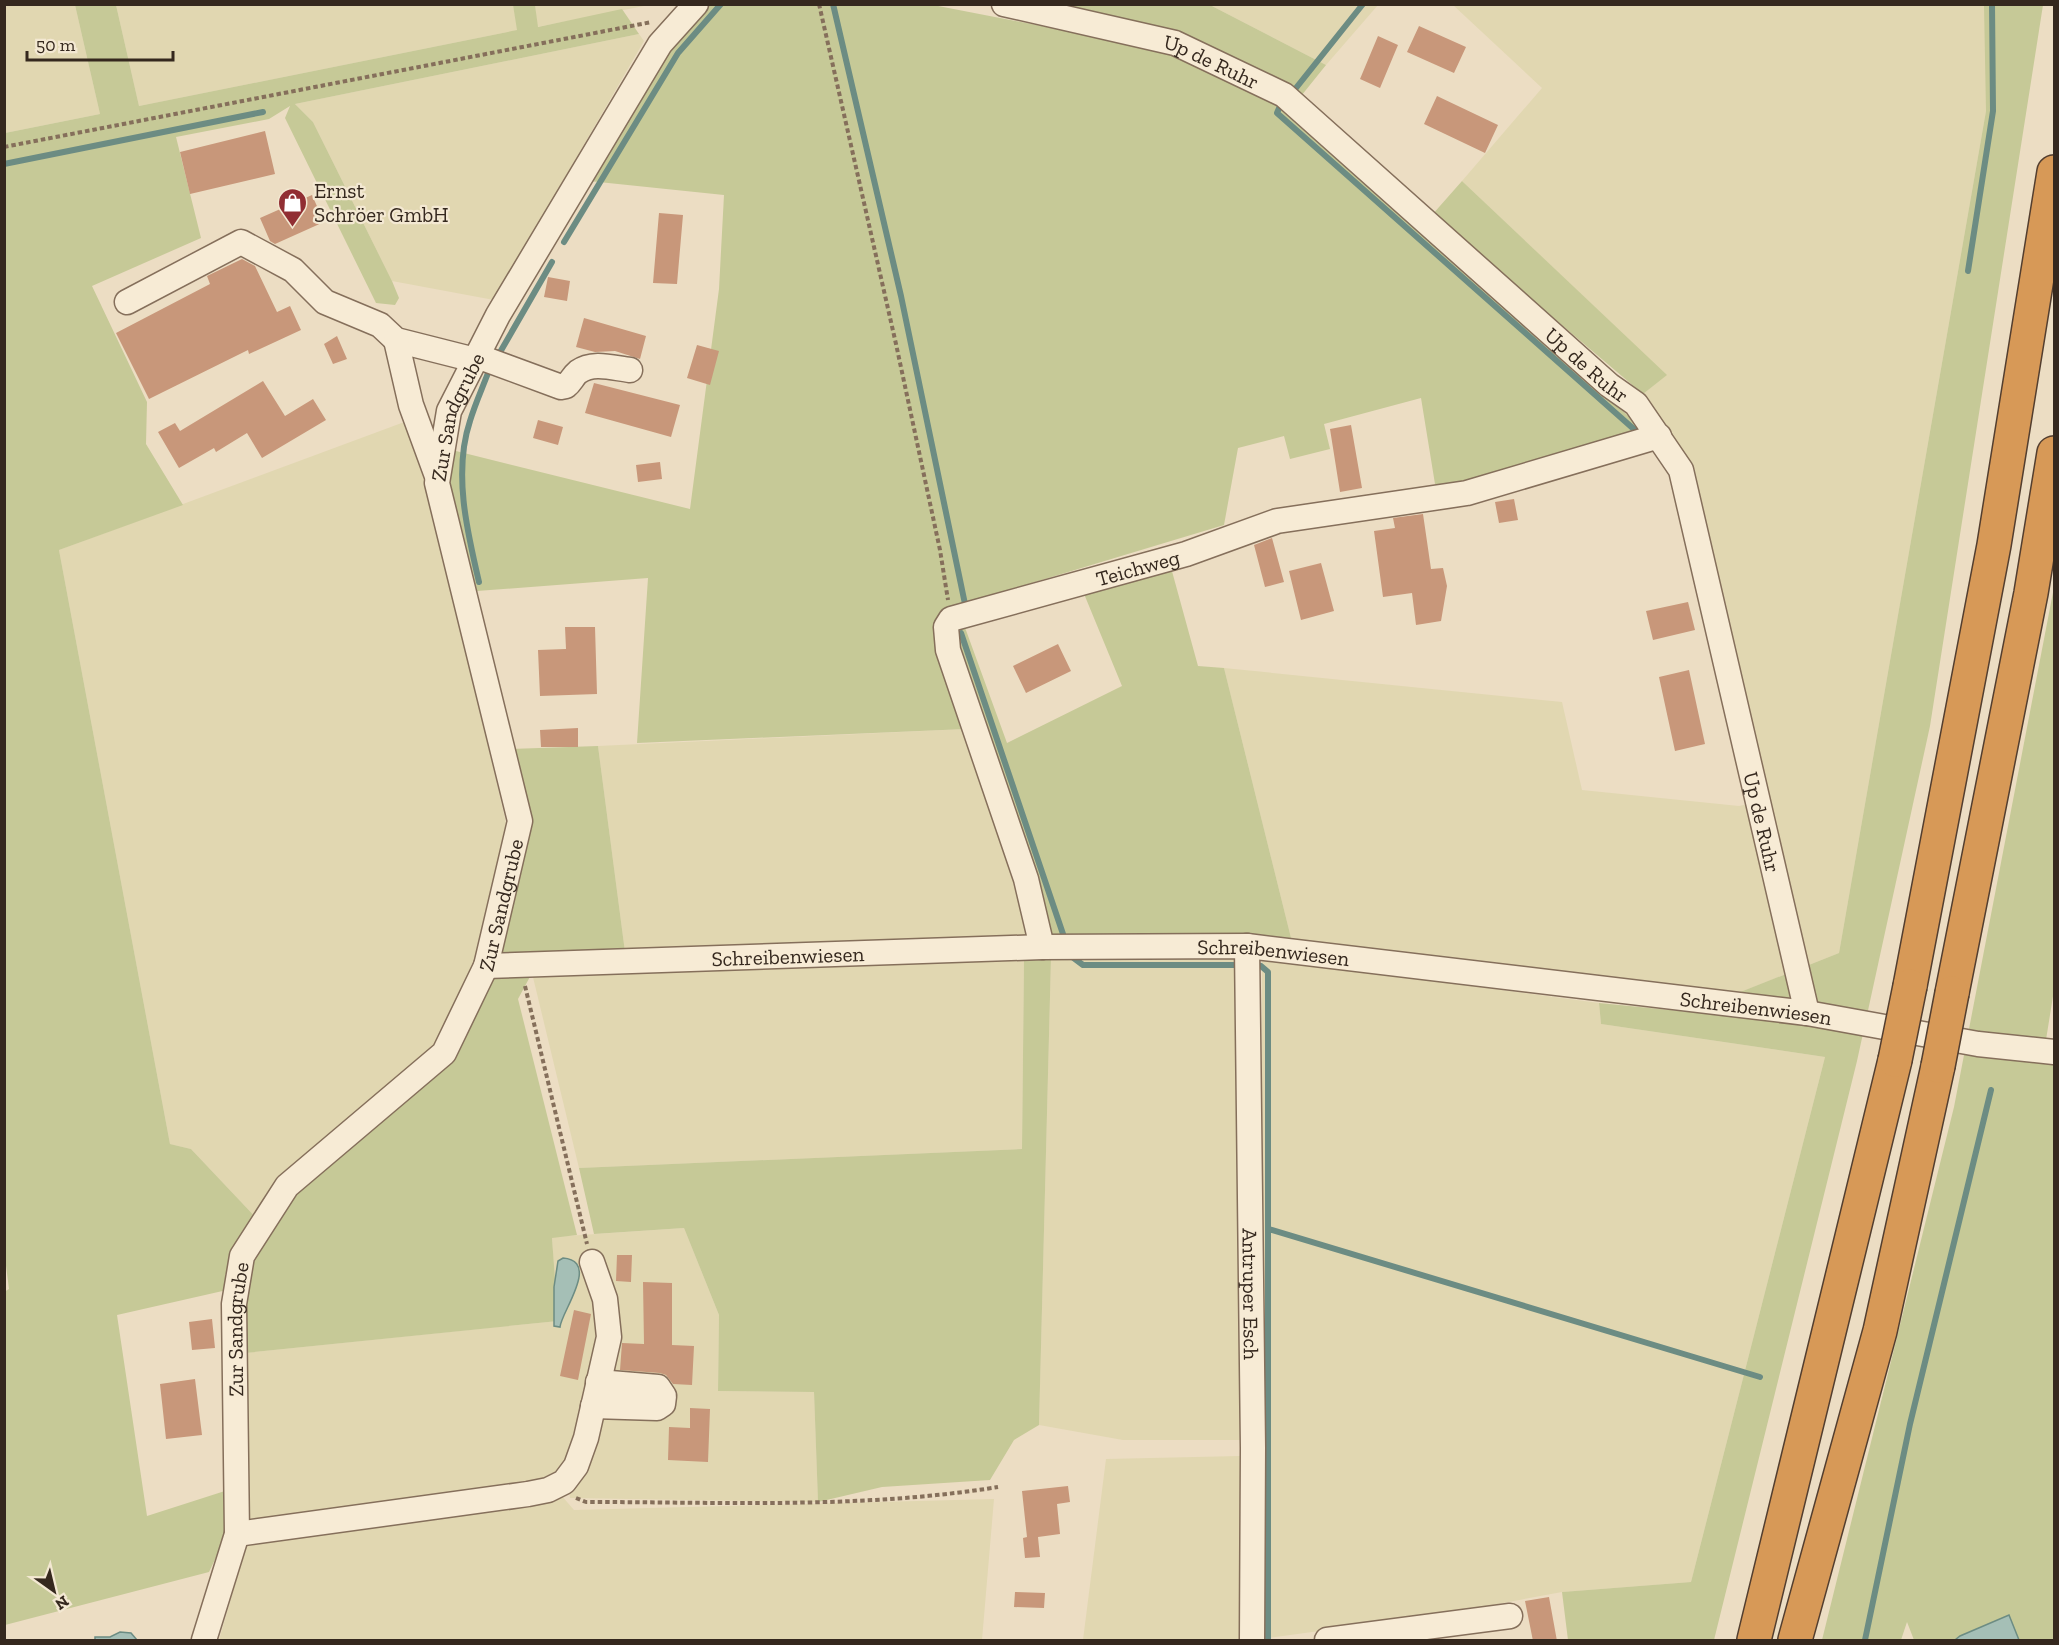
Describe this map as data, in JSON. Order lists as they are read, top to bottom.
{
  "streets": {
    "street": [
      "Up de Ruhr",
      "Zur Sandgrube",
      "Teichweg",
      "Schreibenwiesen",
      "Antruper Esch"
    ]
  },
  "crossings": [
    ["Up de Ruhr", "Teichweg"],
    ["Up de Ruhr", "Schreibenwiesen"],
    ["Zur Sandgrube", "Schreibenwiesen"],
    ["Schreibenwiesen", "Antruper Esch"]
  ],
  "places": {
    "shop": ["Ernst Schröer GmbH"]
  },
  "scale_bar": "50 m",
  "north": "bottom right"
}
